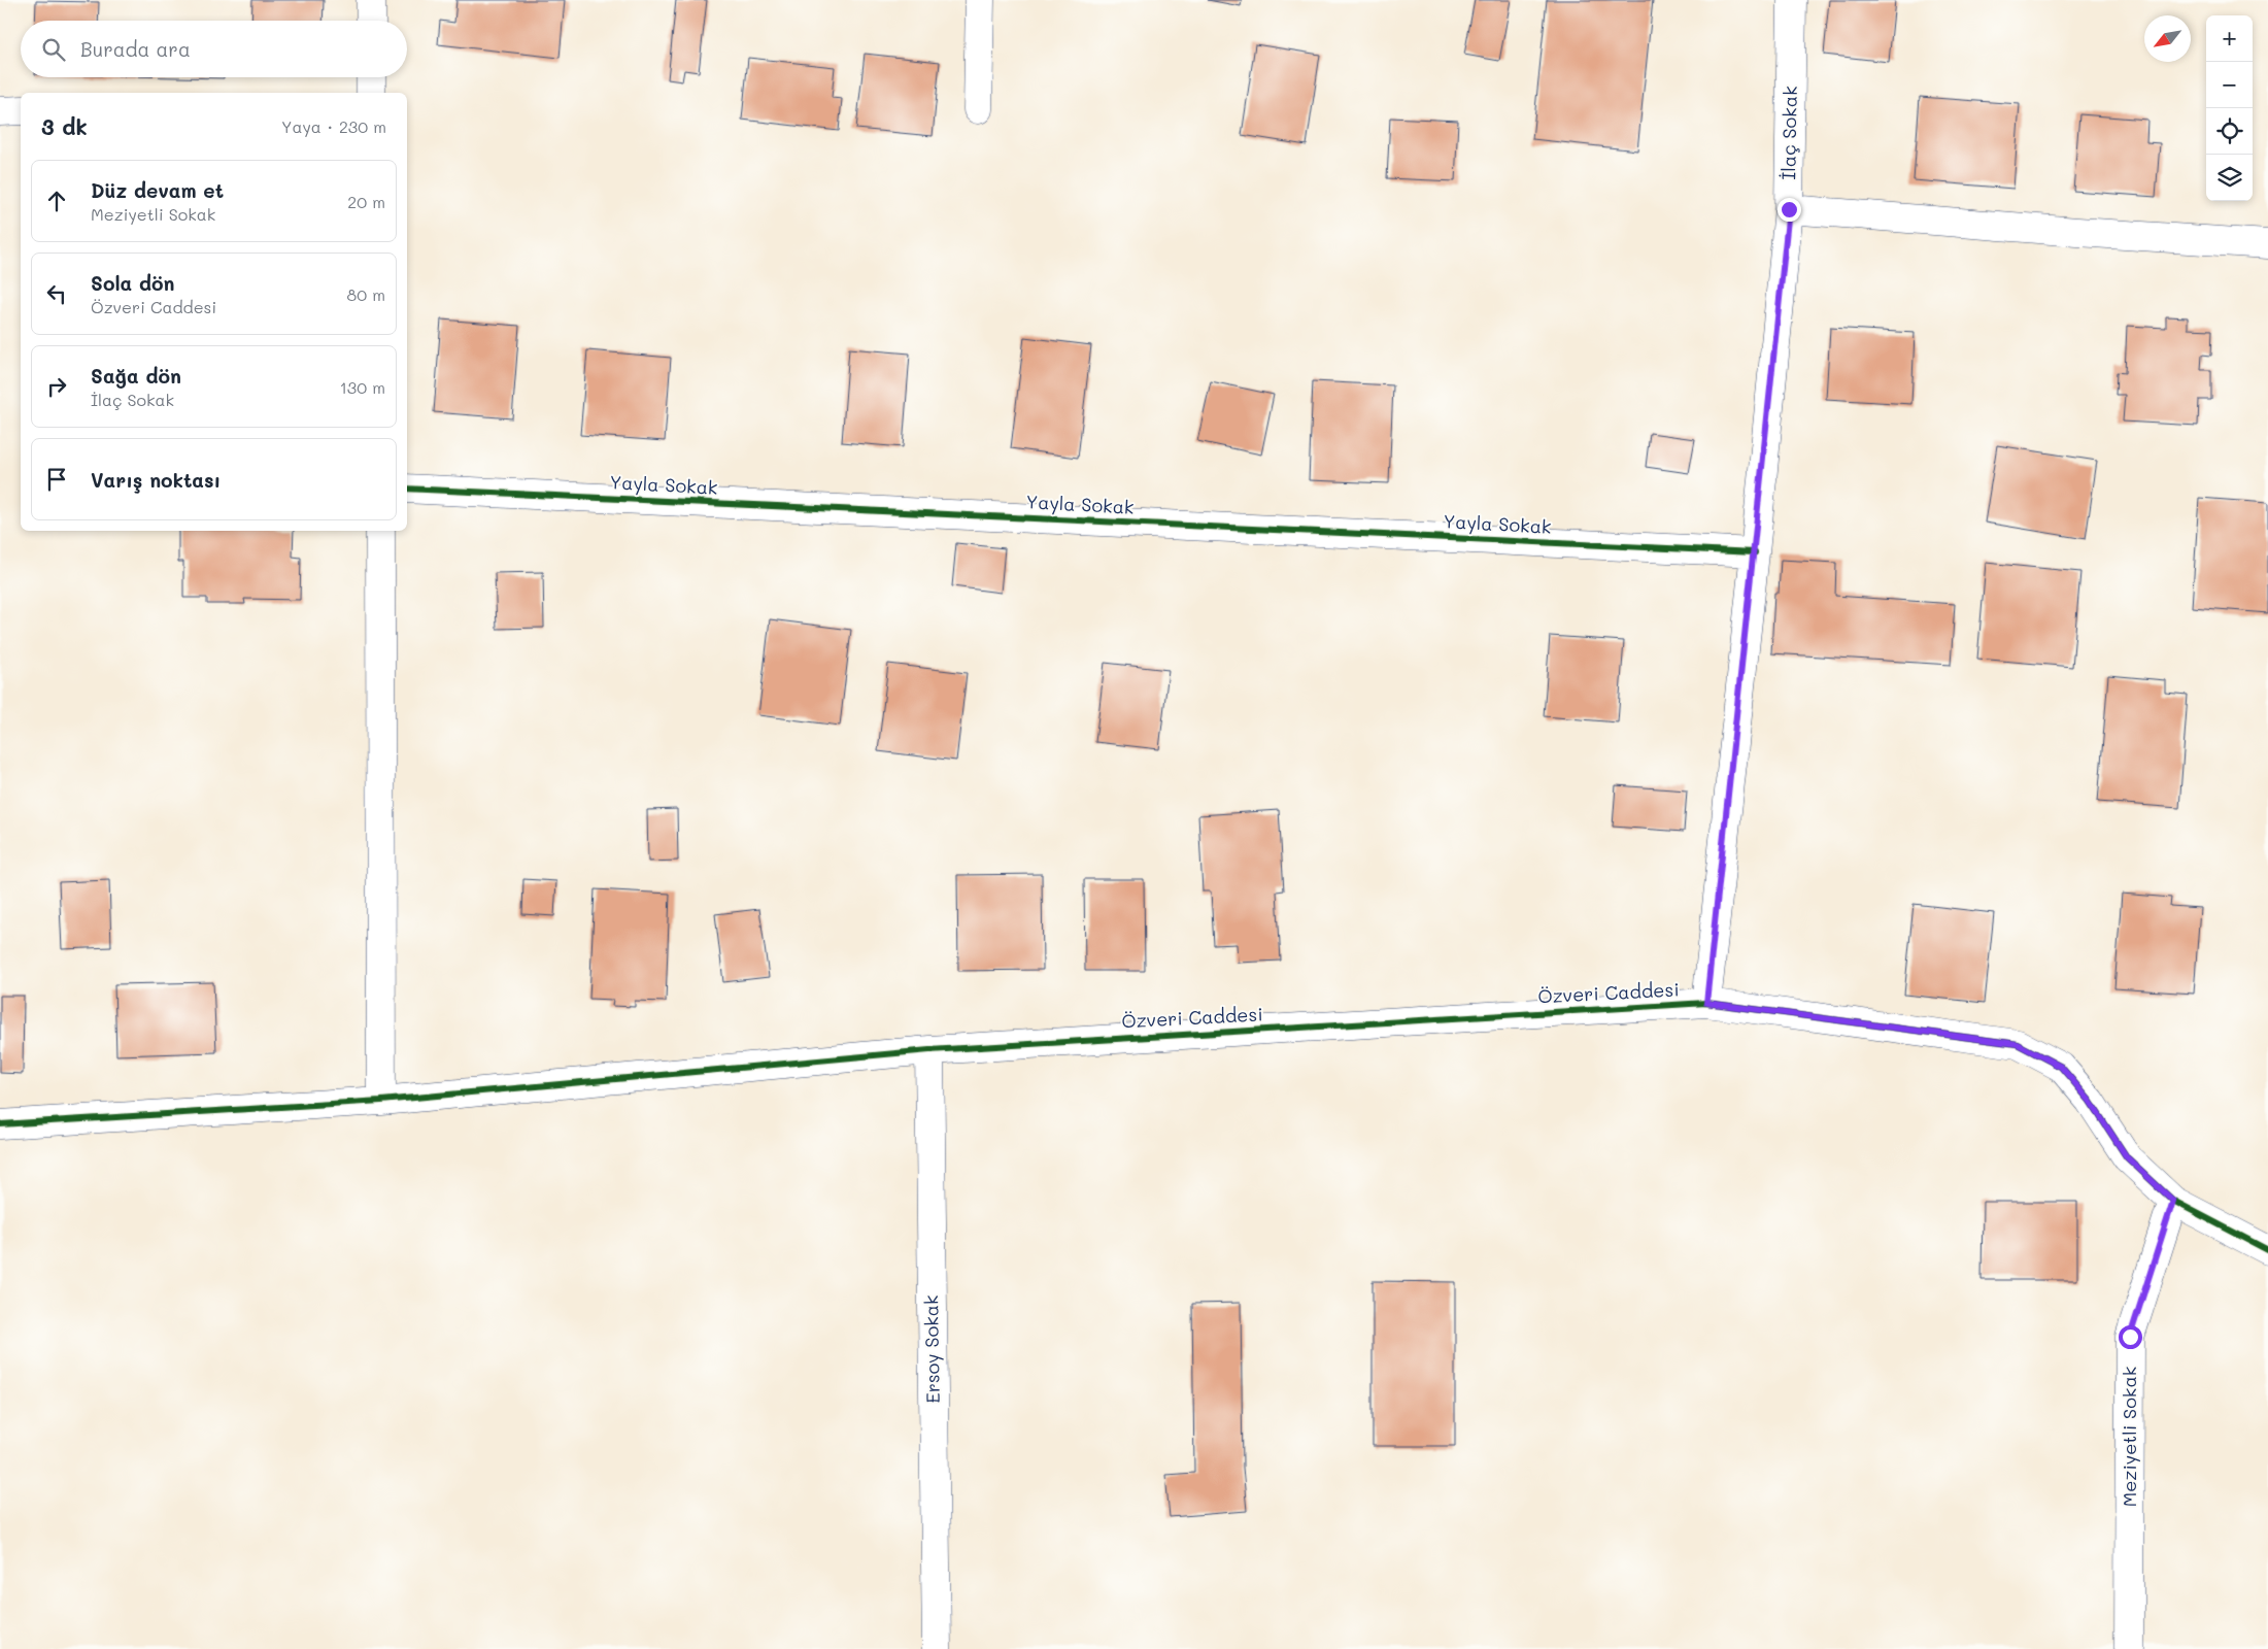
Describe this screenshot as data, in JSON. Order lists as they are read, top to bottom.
{
  "streets": {
    "street": [
      "İlaç Sokak",
      "Yayla Sokak",
      "Özveri Caddesi",
      "Ersoy Sokak",
      "Meziyetli Sokak"
    ]
  },
  "crossings": [
    ["İlaç Sokak", "Yayla Sokak"],
    ["İlaç Sokak", "Özveri Caddesi"],
    ["Özveri Caddesi", "Ersoy Sokak"],
    ["Özveri Caddesi", "Meziyetli Sokak"]
  ],
  "north": "bottom left",
  "page": {
    "map_buttons": ["+", "−"],
    "search": "Burada ara",
    "heading": ["3 dk", "Yaya · 230 m"],
    "list": [
      ["Düz devam et", "Meziyetli Sokak", "20 m"],
      ["Sola dön", "Özveri Caddesi", "80 m"],
      ["Sağa dön", "İlaç Sokak", "130 m"],
      "Varış noktası"
    ]
  }
}
